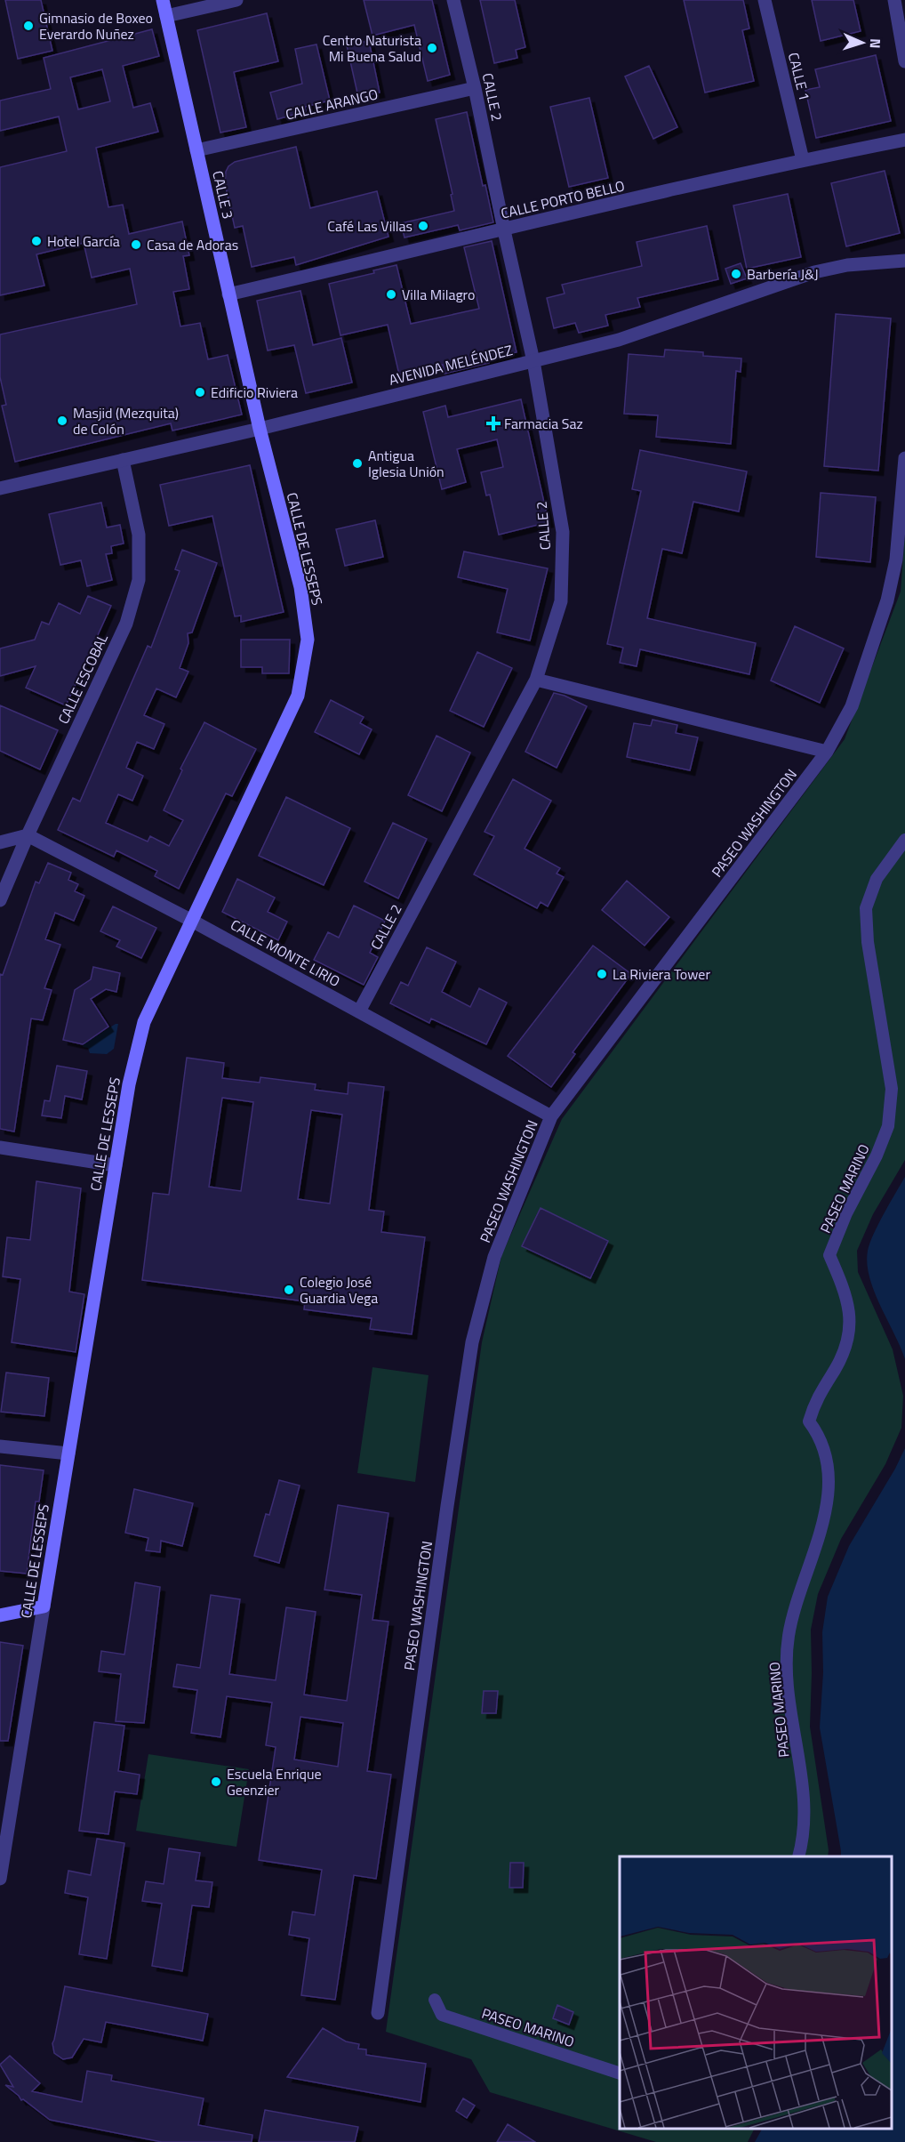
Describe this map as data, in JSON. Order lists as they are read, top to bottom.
{
  "streets": {
    "main road": ["CALLE 3", "CALLE DE LESSEPS"],
    "street": [
      "CALLE 1",
      "CALLE 2",
      "CALLE ARANGO",
      "CALLE PORTO BELLO",
      "AVENIDA MELÉNDEZ",
      "CALLE ESCOBAL",
      "PASEO WASHINGTON",
      "CALLE MONTE LIRIO",
      "PASEO MARINO"
    ]
  },
  "crossings": [
    ["CALLE 1", "CALLE PORTO BELLO"],
    ["CALLE 2", "CALLE ARANGO"],
    ["CALLE 2", "CALLE PORTO BELLO"],
    ["CALLE 2", "AVENIDA MELÉNDEZ"],
    ["CALLE 2", "CALLE MONTE LIRIO"],
    ["CALLE ARANGO", "CALLE 3"],
    ["CALLE 3", "CALLE PORTO BELLO"],
    ["CALLE 3", "AVENIDA MELÉNDEZ"],
    ["CALLE 3", "CALLE DE LESSEPS"],
    ["AVENIDA MELÉNDEZ", "CALLE DE LESSEPS"],
    ["AVENIDA MELÉNDEZ", "CALLE ESCOBAL"],
    ["CALLE DE LESSEPS", "CALLE MONTE LIRIO"],
    ["CALLE ESCOBAL", "CALLE MONTE LIRIO"],
    ["PASEO WASHINGTON", "CALLE MONTE LIRIO"]
  ],
  "places": {
    "other": [
      "Gimnasio de Boxeo Everardo Nuñez",
      "Centro Naturista Mi Buena Salud",
      "Café Las Villas",
      "Hotel García",
      "Casa de Adoras",
      "Barbería J&J",
      "Villa Milagro",
      "Edificio Riviera",
      "Masjid (Mezquita) de Colón",
      "Antigua Iglesia Unión",
      "La Riviera Tower",
      "Colegio José Guardia Vega",
      "Escuela Enrique Geenzier"
    ],
    "health": ["Farmacia Saz"]
  },
  "north": "right"
}
